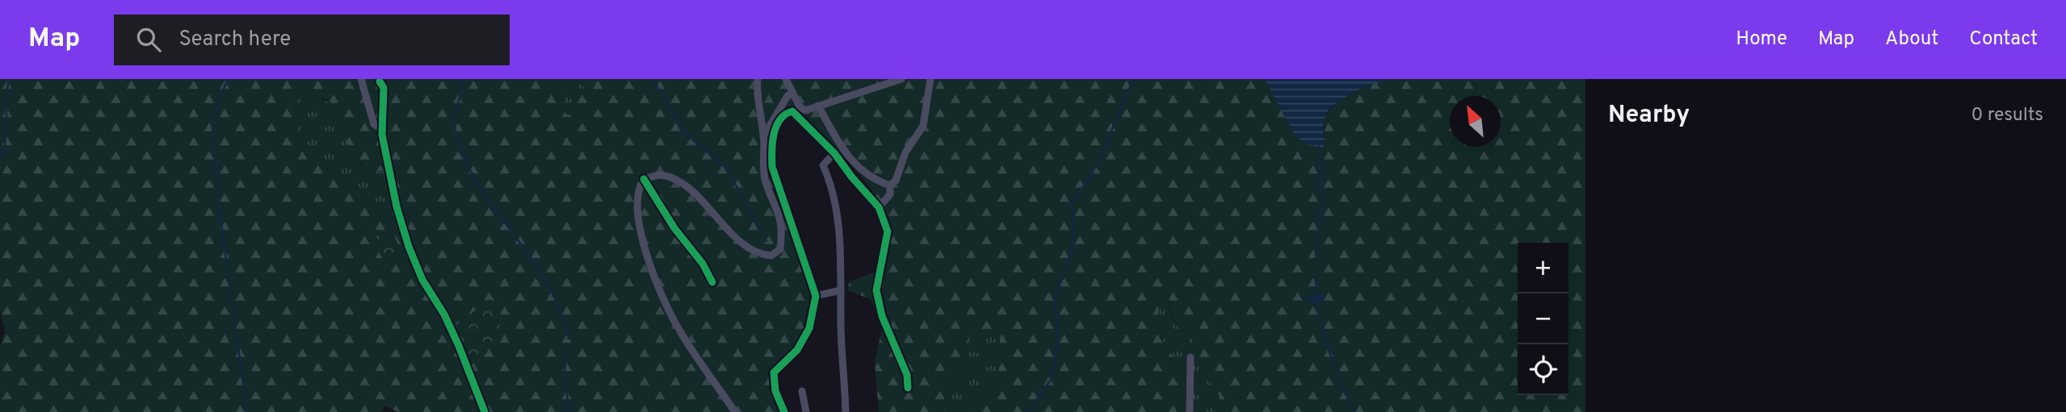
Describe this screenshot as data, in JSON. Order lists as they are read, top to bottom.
{
  "north": "top left",
  "page": {
    "header": "Map",
    "search": "Search here",
    "nav": [
      "Home",
      "Map",
      "About",
      "Contact"
    ],
    "heading": ["Nearby", "0 results"],
    "map_buttons": ["+", "−"]
  }
}
